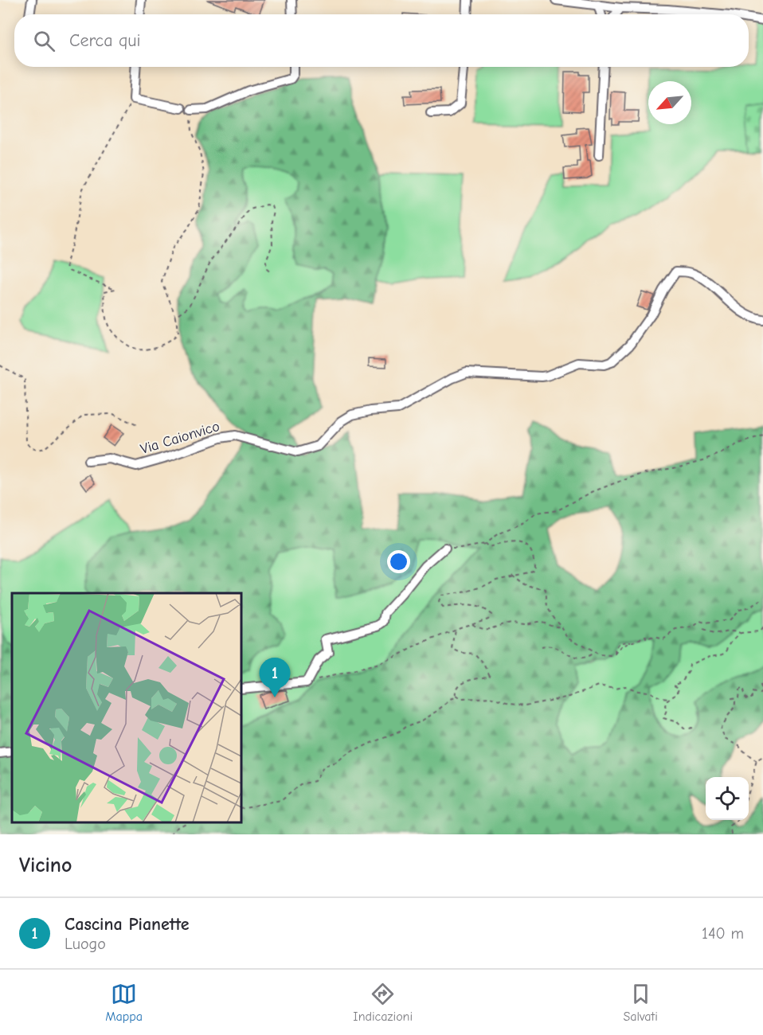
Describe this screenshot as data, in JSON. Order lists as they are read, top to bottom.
{
  "streets": {
    "street": ["Via Caionvico"]
  },
  "north": "bottom left",
  "page": {
    "search": "Cerca qui",
    "pins": "1",
    "heading": "Vicino",
    "list": [
      {
        "mark": "1",
        "name": "Cascina Pianette",
        "note": "Luogo",
        "value": "140 m"
      }
    ],
    "nav": ["Mappa", "Indicazioni", "Salvati"]
  }
}
